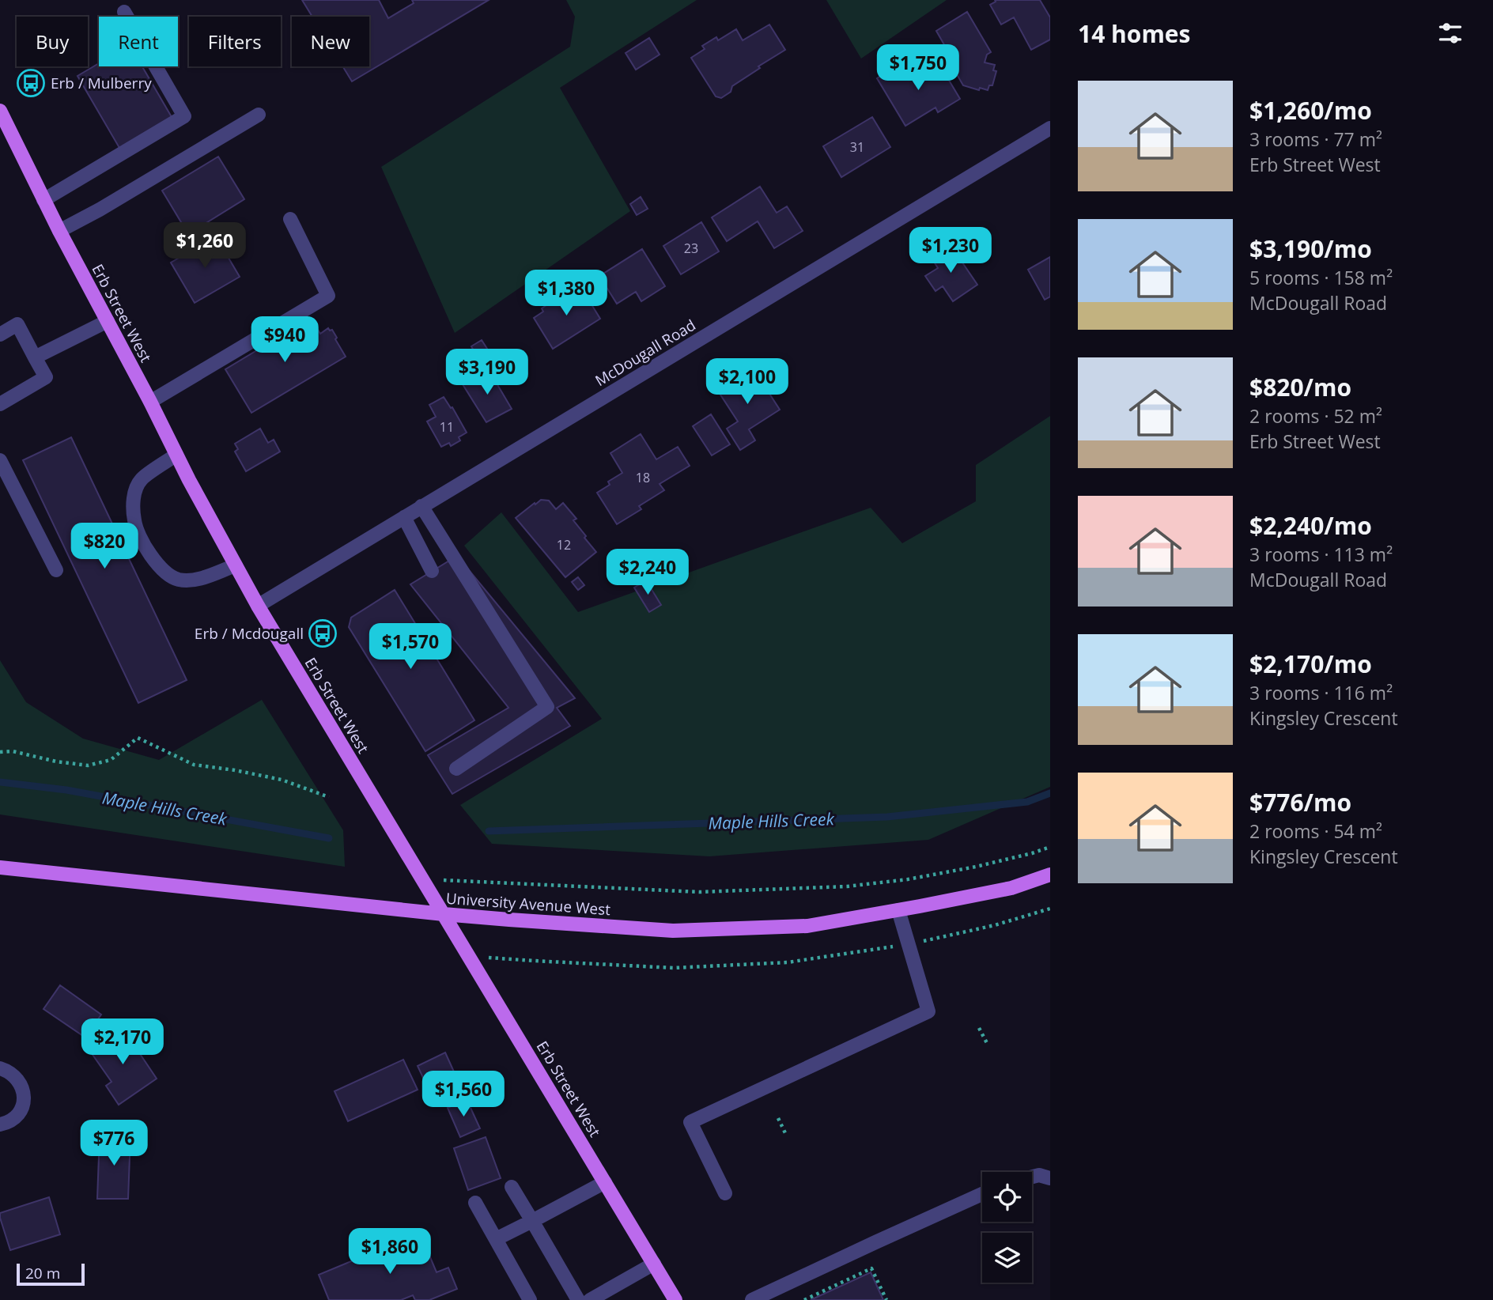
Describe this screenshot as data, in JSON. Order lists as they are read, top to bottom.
{
  "streets": {
    "main road": ["Erb Street West", "University Avenue West"],
    "street": ["McDougall Road"]
  },
  "crossings": [
    ["Erb Street West", "McDougall Road"],
    ["Erb Street West", "University Avenue West"]
  ],
  "water": ["Maple Hills Creek"],
  "places": {
    "bus stop": ["Erb / Mulberry", "Erb / Mcdougall"]
  },
  "house_numbers": [
    "31",
    "23",
    "11",
    "18",
    "12"
  ],
  "scale_bar": "20 m",
  "page": {
    "heading": "14 homes",
    "chip": [
      "Buy",
      "Rent",
      "Filters",
      "New"
    ],
    "price": [
      "$1,750",
      "$1,260",
      "$1,230",
      "$1,380",
      "$940",
      "$3,190",
      "$2,100",
      "$820",
      "$2,240",
      "$1,570",
      "$2,170",
      "$1,560",
      "$776",
      "$1,860"
    ],
    "list": [
      {
        "name": "$1,260/mo",
        "note": "3 rooms · 77 m² · Erb Street West"
      },
      {
        "name": "$3,190/mo",
        "note": "5 rooms · 158 m² · McDougall Road"
      },
      {
        "name": "$820/mo",
        "note": "2 rooms · 52 m² · Erb Street West"
      },
      {
        "name": "$2,240/mo",
        "note": "3 rooms · 113 m² · McDougall Road"
      },
      {
        "name": "$2,170/mo",
        "note": "3 rooms · 116 m² · Kingsley Crescent"
      },
      {
        "name": "$776/mo",
        "note": "2 rooms · 54 m² · Kingsley Crescent"
      }
    ],
    "scale": "20 m"
  }
}
